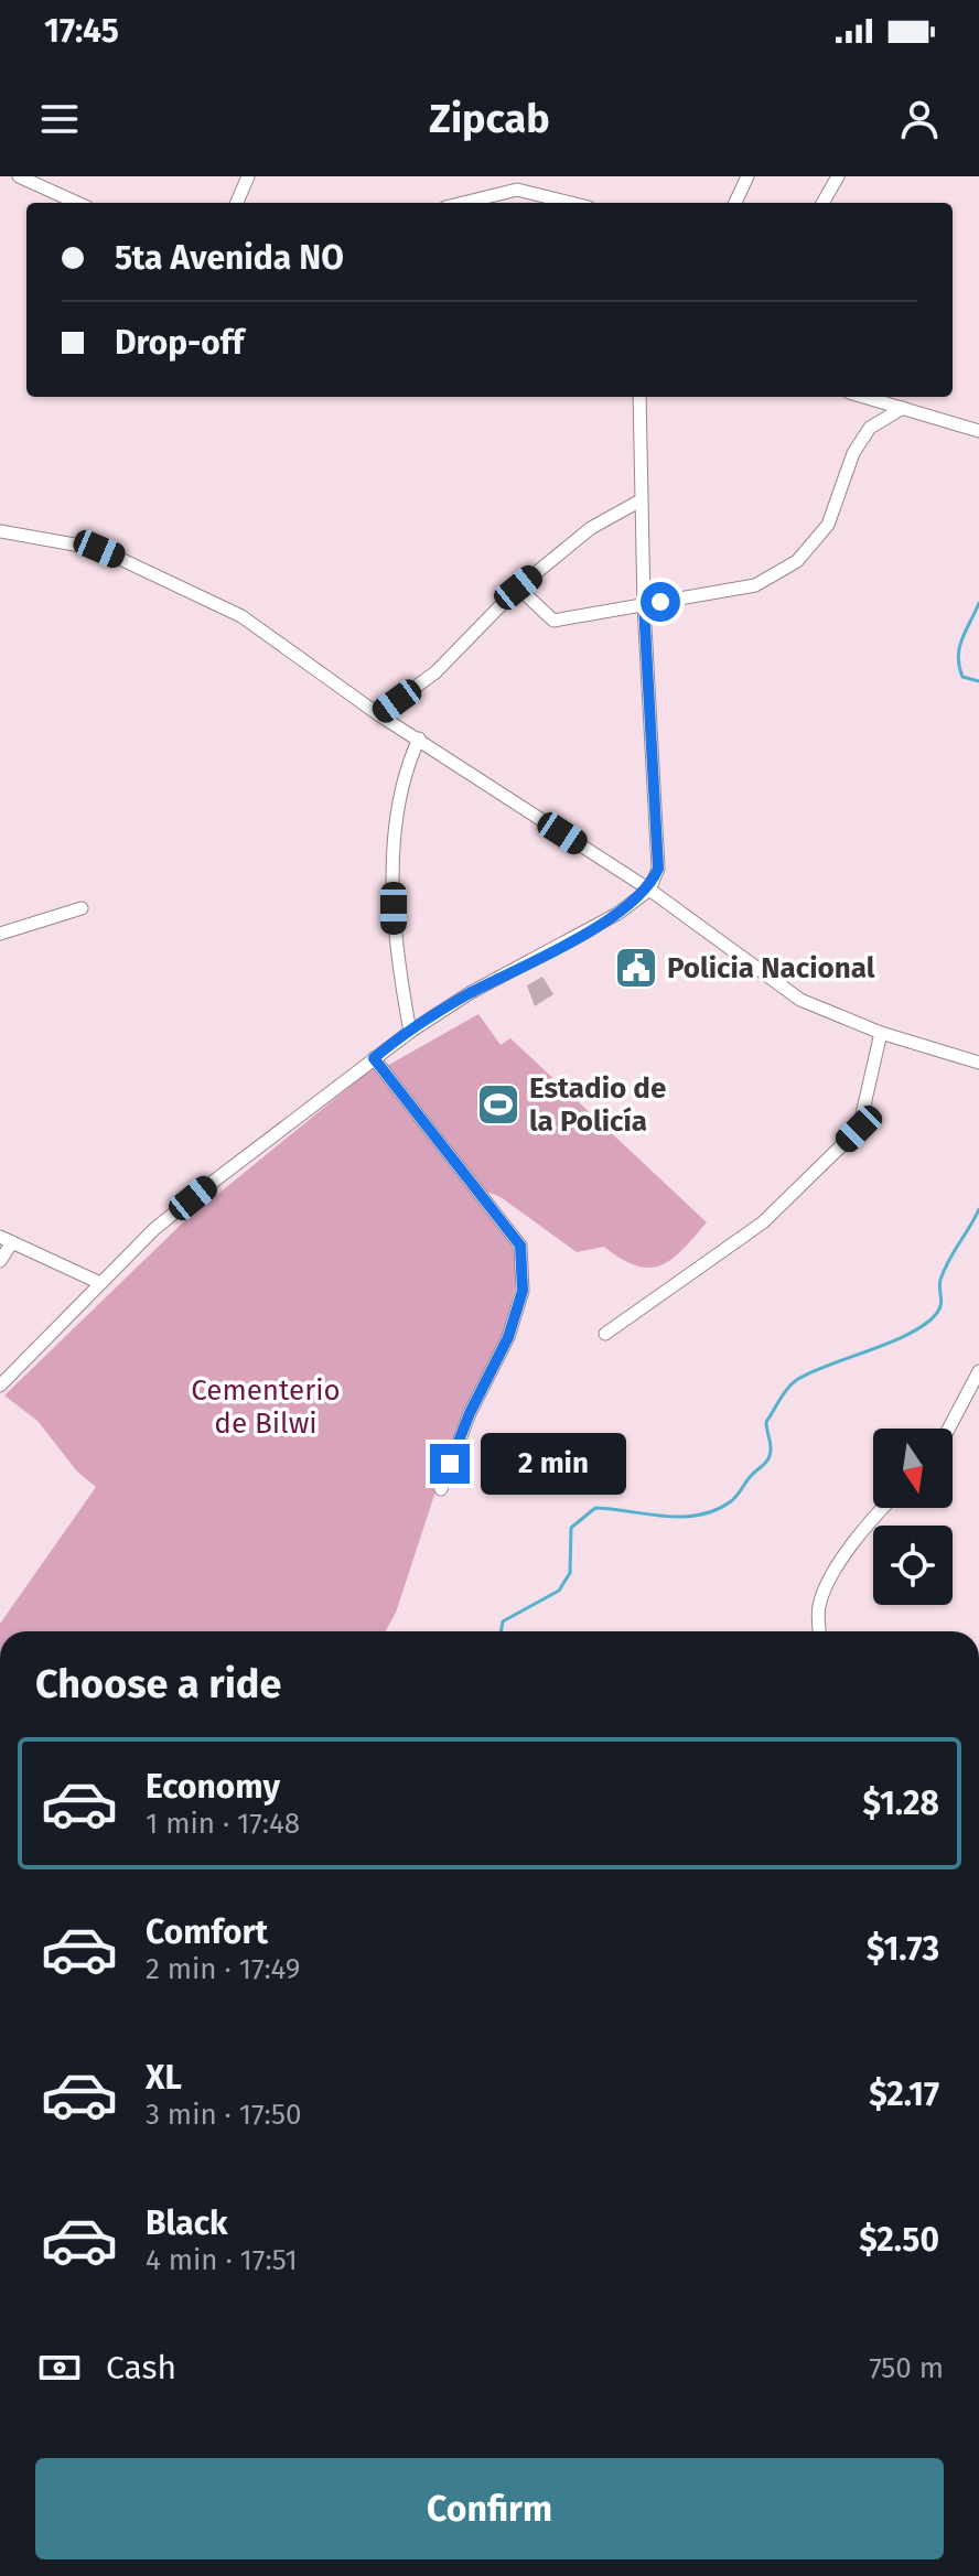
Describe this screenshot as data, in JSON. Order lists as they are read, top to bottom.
{
  "parks": ["Cementerio de Bilwi"],
  "places": {
    "public building": ["Policia Nacional"],
    "sports": ["Estadio de la Policía"]
  },
  "north": "bottom",
  "page": {
    "status": "17:45",
    "header": "Zipcab",
    "banner": ["5ta Avenida NO", "Drop-off"],
    "bubble": "2 min",
    "heading": "Choose a ride",
    "list": [
      {
        "name": "Economy",
        "note": "1 min · 17:48",
        "value": "$1.28"
      },
      {
        "name": "Comfort",
        "note": "2 min · 17:49",
        "value": "$1.73"
      },
      {
        "name": "XL",
        "note": "3 min · 17:50",
        "value": "$2.17"
      },
      {
        "name": "Black",
        "note": "4 min · 17:51",
        "value": "$2.50"
      }
    ],
    "pay": ["Cash", "750 m"],
    "buttons": "Confirm"
  }
}
